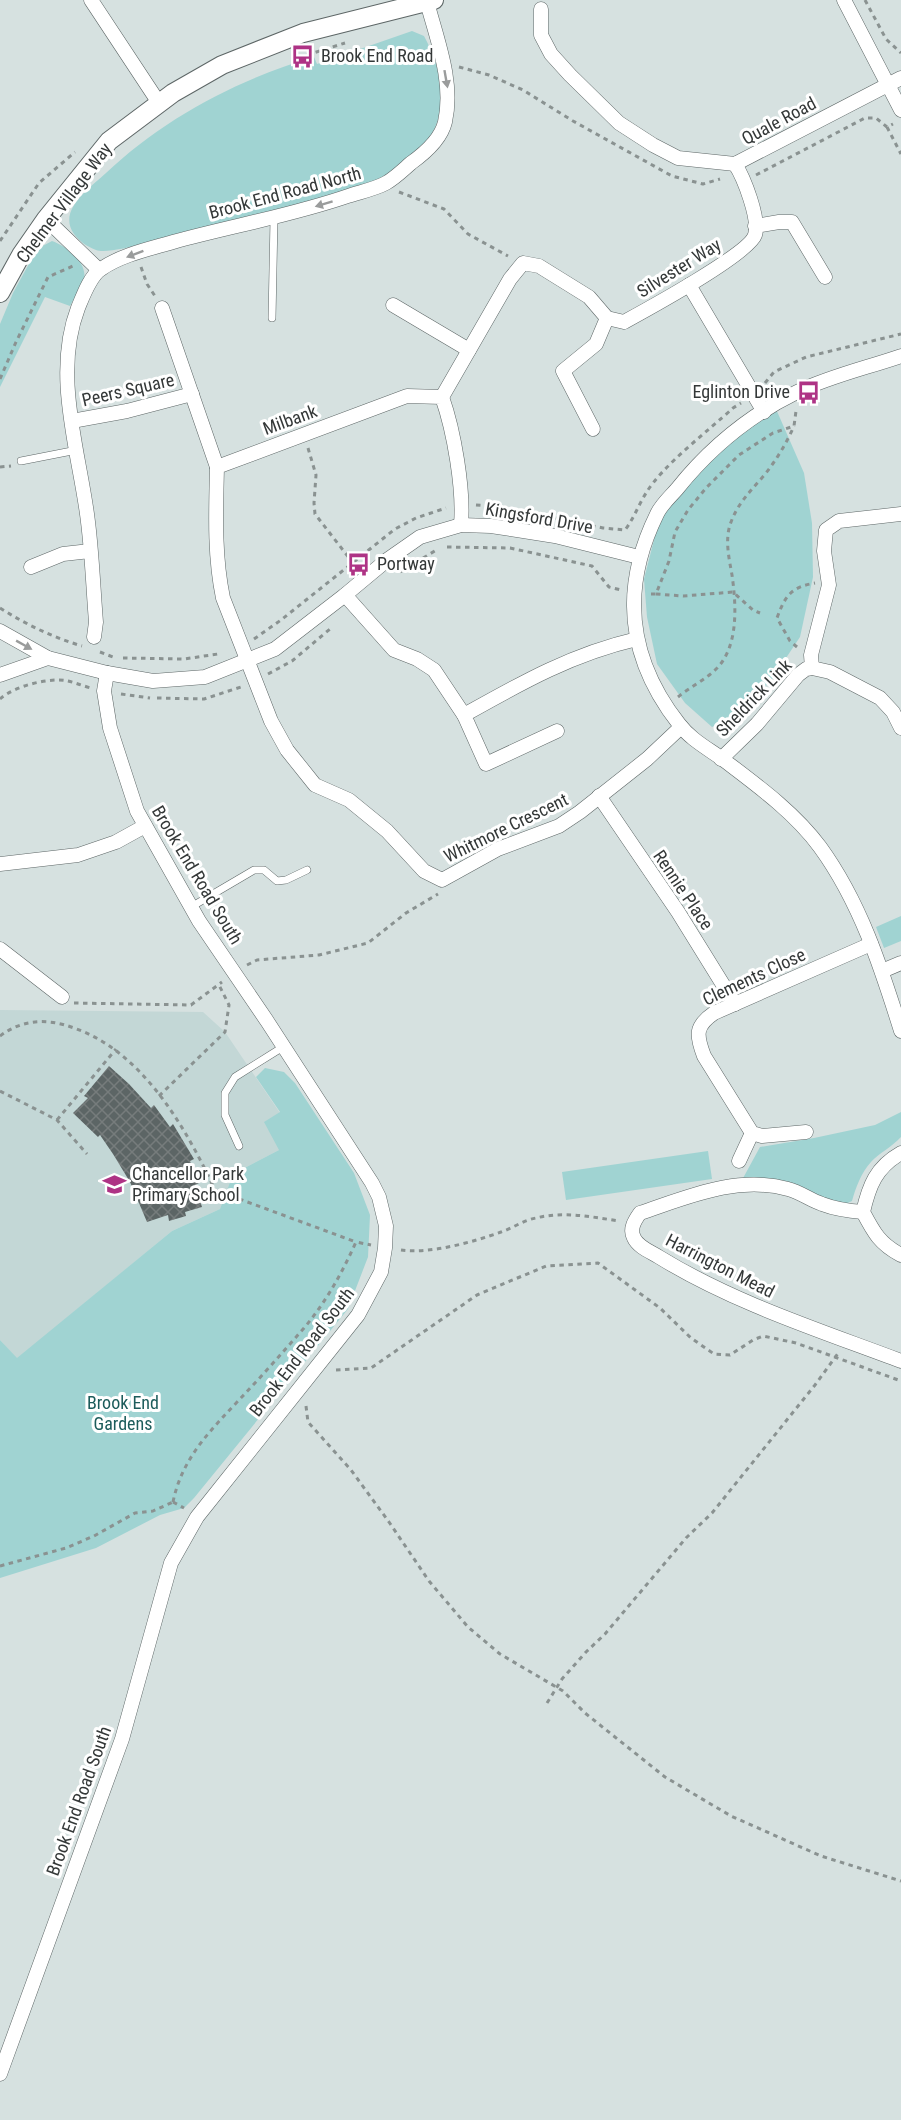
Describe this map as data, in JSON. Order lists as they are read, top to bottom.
{
  "streets": {
    "street": [
      "Quale Road",
      "Brook End Road North",
      "Chelmer Village Way",
      "Silvester Way",
      "Peers Square",
      "Milbank",
      "Kingsford Drive",
      "Sheldrick Link",
      "Whitmore Crescent",
      "Brook End Road South",
      "Rennie Place",
      "Clements Close",
      "Harrington Mead"
    ]
  },
  "crossings": [
    ["Brook End Road North", "Chelmer Village Way"],
    ["Peers Square", "Milbank"],
    ["Kingsford Drive", "Whitmore Crescent"],
    ["Kingsford Drive", "Brook End Road South"],
    ["Whitmore Crescent", "Rennie Place"],
    ["Rennie Place", "Clements Close"]
  ],
  "one_way": ["Brook End Road North"],
  "parks": ["Brook End Gardens"],
  "places": {
    "bus stop": ["Brook End Road", "Eglinton Drive", "Portway"],
    "school or university": ["Chancellor Park Primary School"]
  }
}
